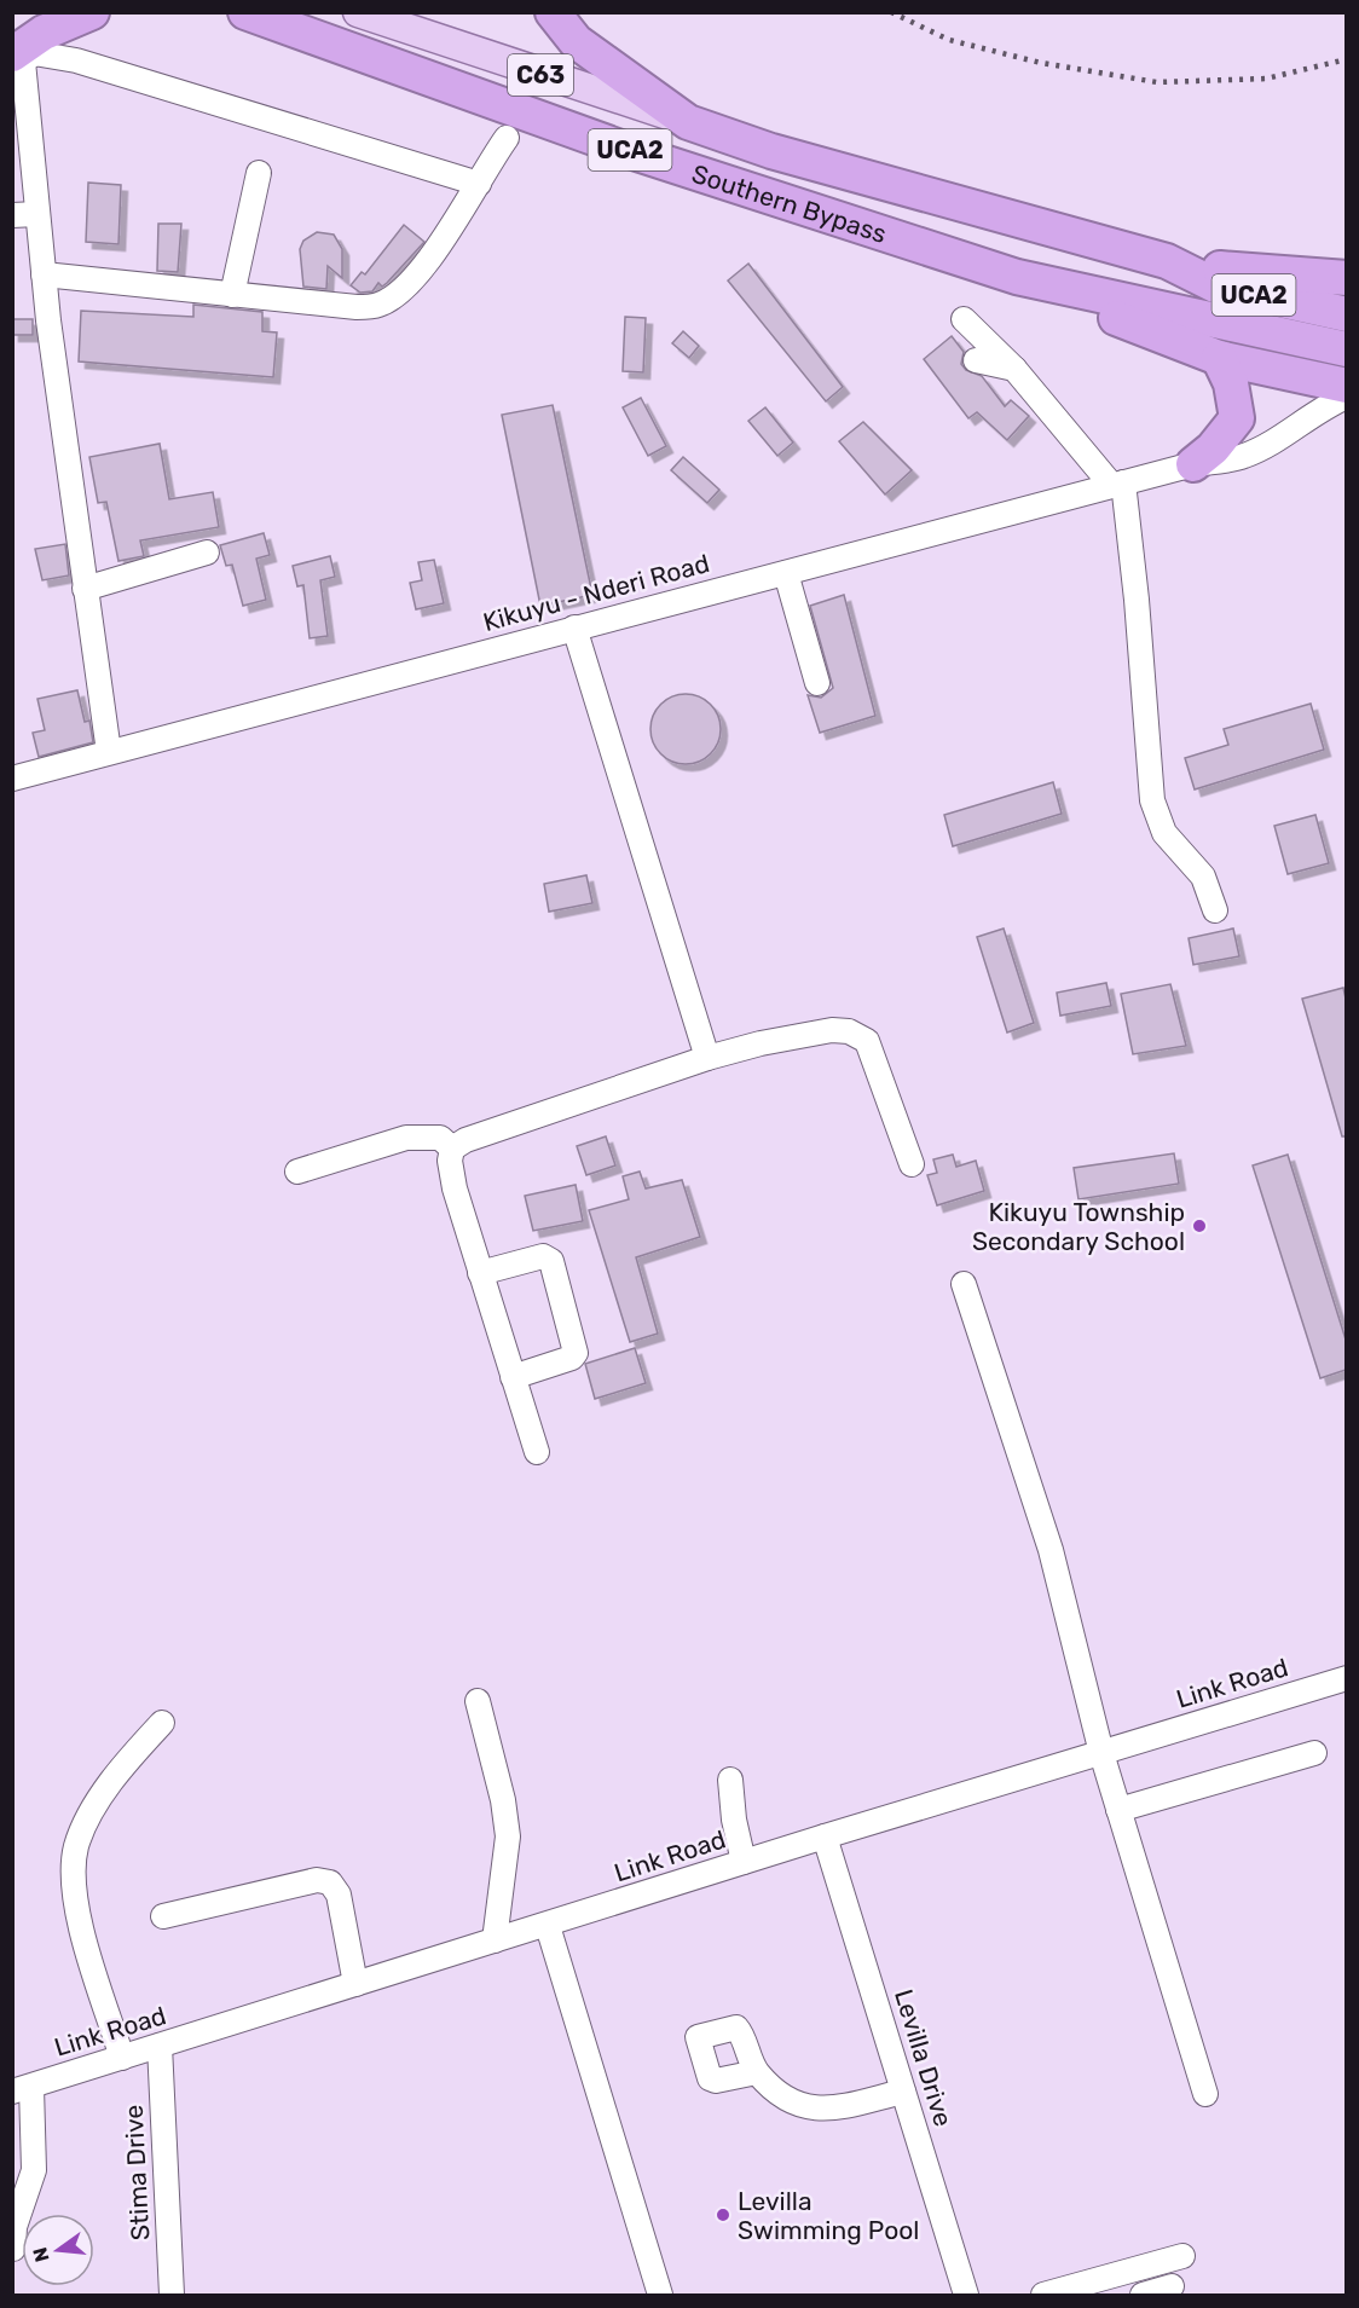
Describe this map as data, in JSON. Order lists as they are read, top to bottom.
{
  "streets": {
    "highway": ["UCA2", "Southern Bypass"],
    "main road": ["C63"],
    "street": [
      "Kikuyu - Nderi Road",
      "Link Road",
      "Levilla Drive",
      "Stima Drive"
    ]
  },
  "crossings": [
    ["Link Road", "Levilla Drive"],
    ["Link Road", "Stima Drive"]
  ],
  "places": ["Kikuyu Township Secondary School", "Levilla Swimming Pool"],
  "north": "left"
}
